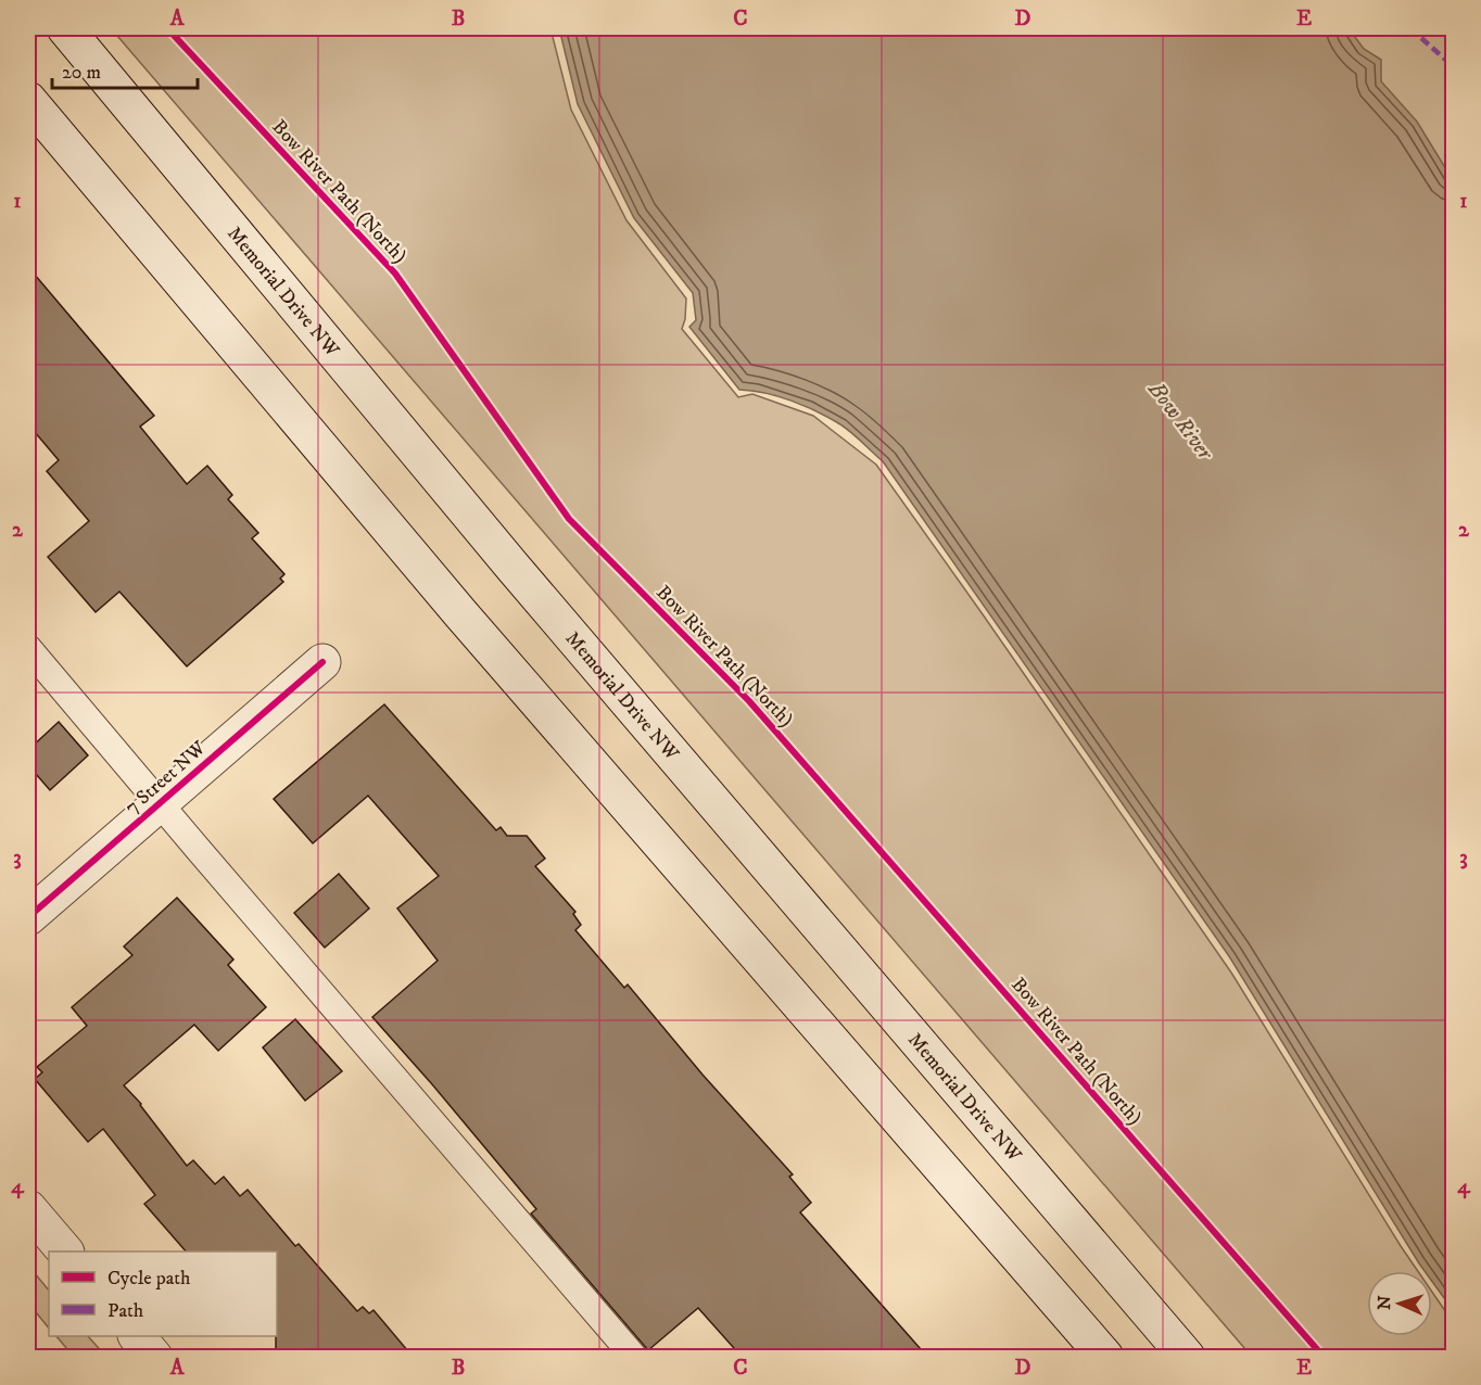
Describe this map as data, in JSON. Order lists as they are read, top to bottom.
{
  "streets": {
    "main road": ["Memorial Drive NW", "7 Street NW"],
    "cycle path": ["Bow River Path (North)"]
  },
  "water": ["Bow River"],
  "legend": ["Cycle path", "Path"],
  "scale_bar": "20 m",
  "north": "left",
  "grid": {
    "columns": [
      "A",
      "B",
      "C",
      "D",
      "E"
    ],
    "rows": [
      "1",
      "2",
      "3",
      "4"
    ]
  }
}
